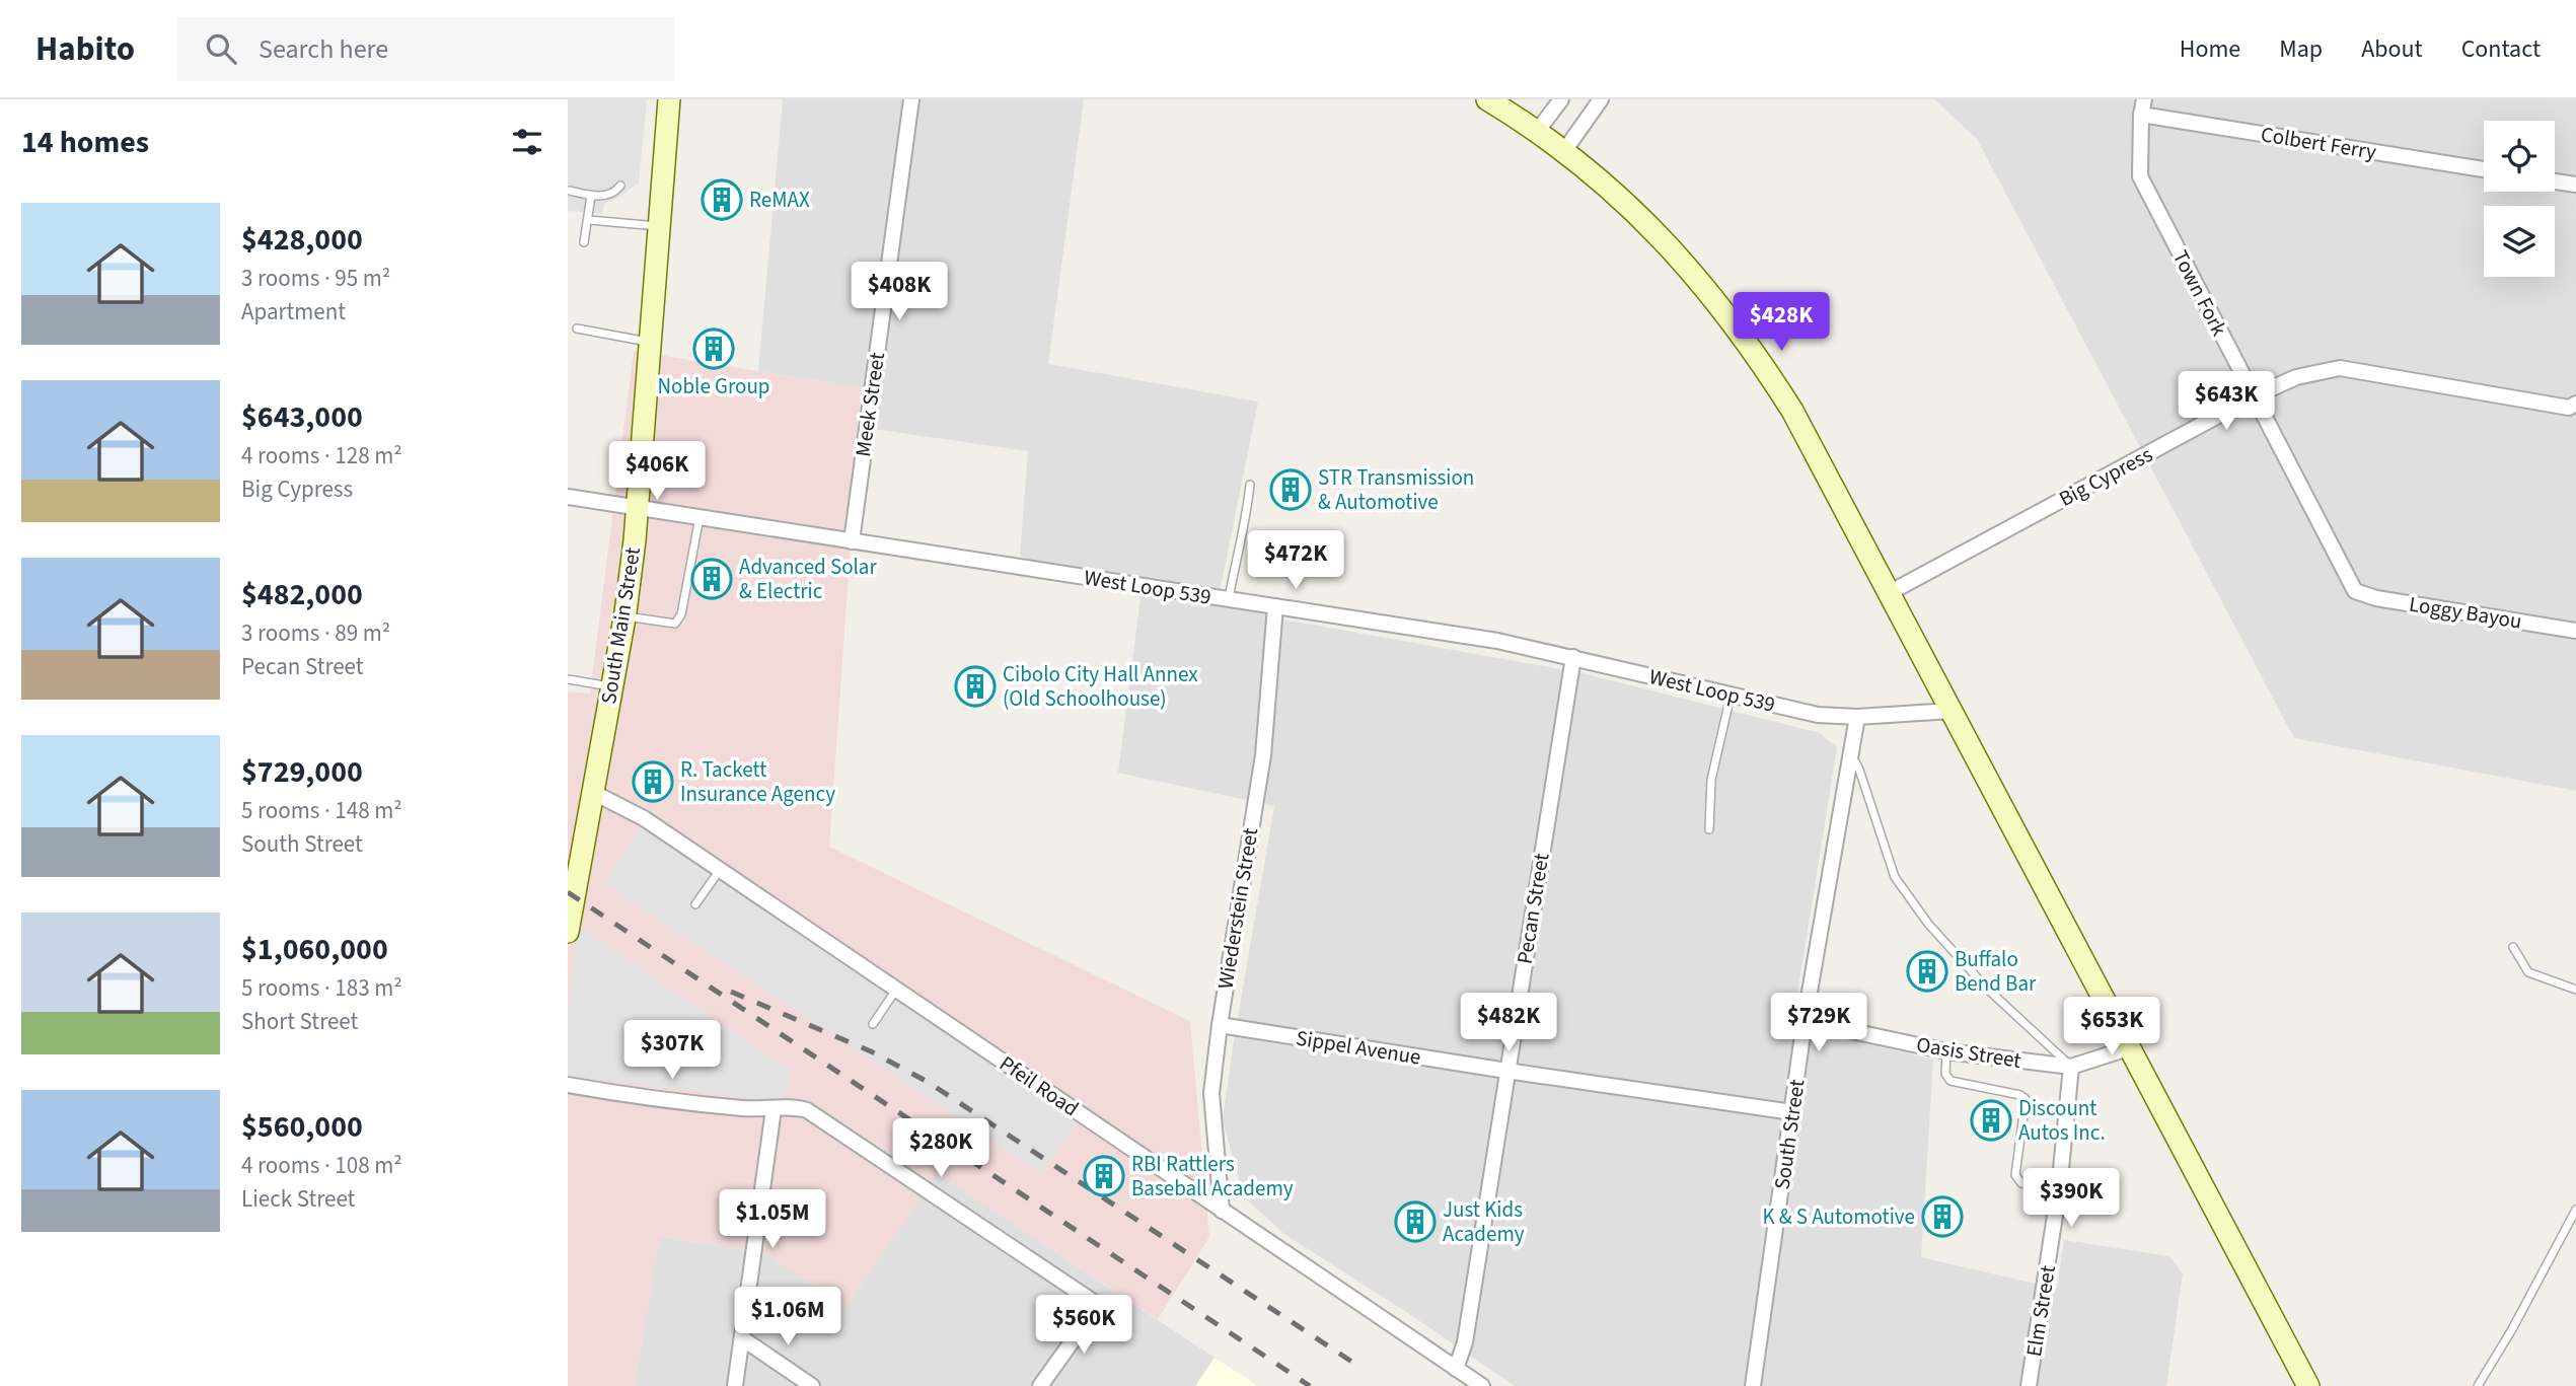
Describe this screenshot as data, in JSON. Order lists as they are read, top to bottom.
{
  "streets": {
    "main road": ["South Main Street"],
    "street": [
      "Colbert Ferry",
      "Town Fork",
      "Meek Street",
      "Big Cypress",
      "West Loop 539",
      "Loggy Bayou",
      "Wiederstein Street",
      "Pecan Street",
      "Sippel Avenue",
      "Oasis Street",
      "Pfeil Road",
      "South Street",
      "Elm Street"
    ]
  },
  "crossings": [
    ["Colbert Ferry", "Town Fork"],
    ["Town Fork", "Big Cypress"],
    ["Town Fork", "Loggy Bayou"],
    ["Meek Street", "West Loop 539"],
    ["West Loop 539", "South Main Street"],
    ["West Loop 539", "Wiederstein Street"],
    ["West Loop 539", "Pecan Street"],
    ["West Loop 539", "South Street"],
    ["South Main Street", "Pfeil Road"],
    ["Wiederstein Street", "Sippel Avenue"],
    ["Wiederstein Street", "Pfeil Road"],
    ["Pecan Street", "Sippel Avenue"],
    ["Pecan Street", "Pfeil Road"],
    ["Sippel Avenue", "South Street"],
    ["Oasis Street", "South Street"],
    ["Oasis Street", "Elm Street"]
  ],
  "places": {
    "building": [
      "ReMAX",
      "Noble Group",
      "STR Transmission & Automotive",
      "Advanced Solar & Electric",
      "Cibolo City Hall Annex (Old Schoolhouse)",
      "R. Tackett Insurance Agency",
      "Buffalo Bend Bar",
      "Discount Autos Inc.",
      "RBI Rattlers Baseball Academy",
      "K & S Automotive",
      "Just Kids Academy"
    ]
  },
  "page": {
    "header": "Habito",
    "search": "Search here",
    "nav": [
      "Home",
      "Map",
      "About",
      "Contact"
    ],
    "heading": "14 homes",
    "list": [
      {
        "name": "$428,000",
        "note": "3 rooms · 95 m² · Apartment"
      },
      {
        "name": "$643,000",
        "note": "4 rooms · 128 m² · Big Cypress"
      },
      {
        "name": "$482,000",
        "note": "3 rooms · 89 m² · Pecan Street"
      },
      {
        "name": "$729,000",
        "note": "5 rooms · 148 m² · South Street"
      },
      {
        "name": "$1,060,000",
        "note": "5 rooms · 183 m² · Short Street"
      },
      {
        "name": "$560,000",
        "note": "4 rooms · 108 m² · Lieck Street"
      }
    ],
    "price": [
      "$408K",
      "$428K",
      "$643K",
      "$406K",
      "$472K",
      "$482K",
      "$729K",
      "$653K",
      "$307K",
      "$280K",
      "$390K",
      "$1.05M",
      "$1.06M",
      "$560K"
    ]
  }
}
